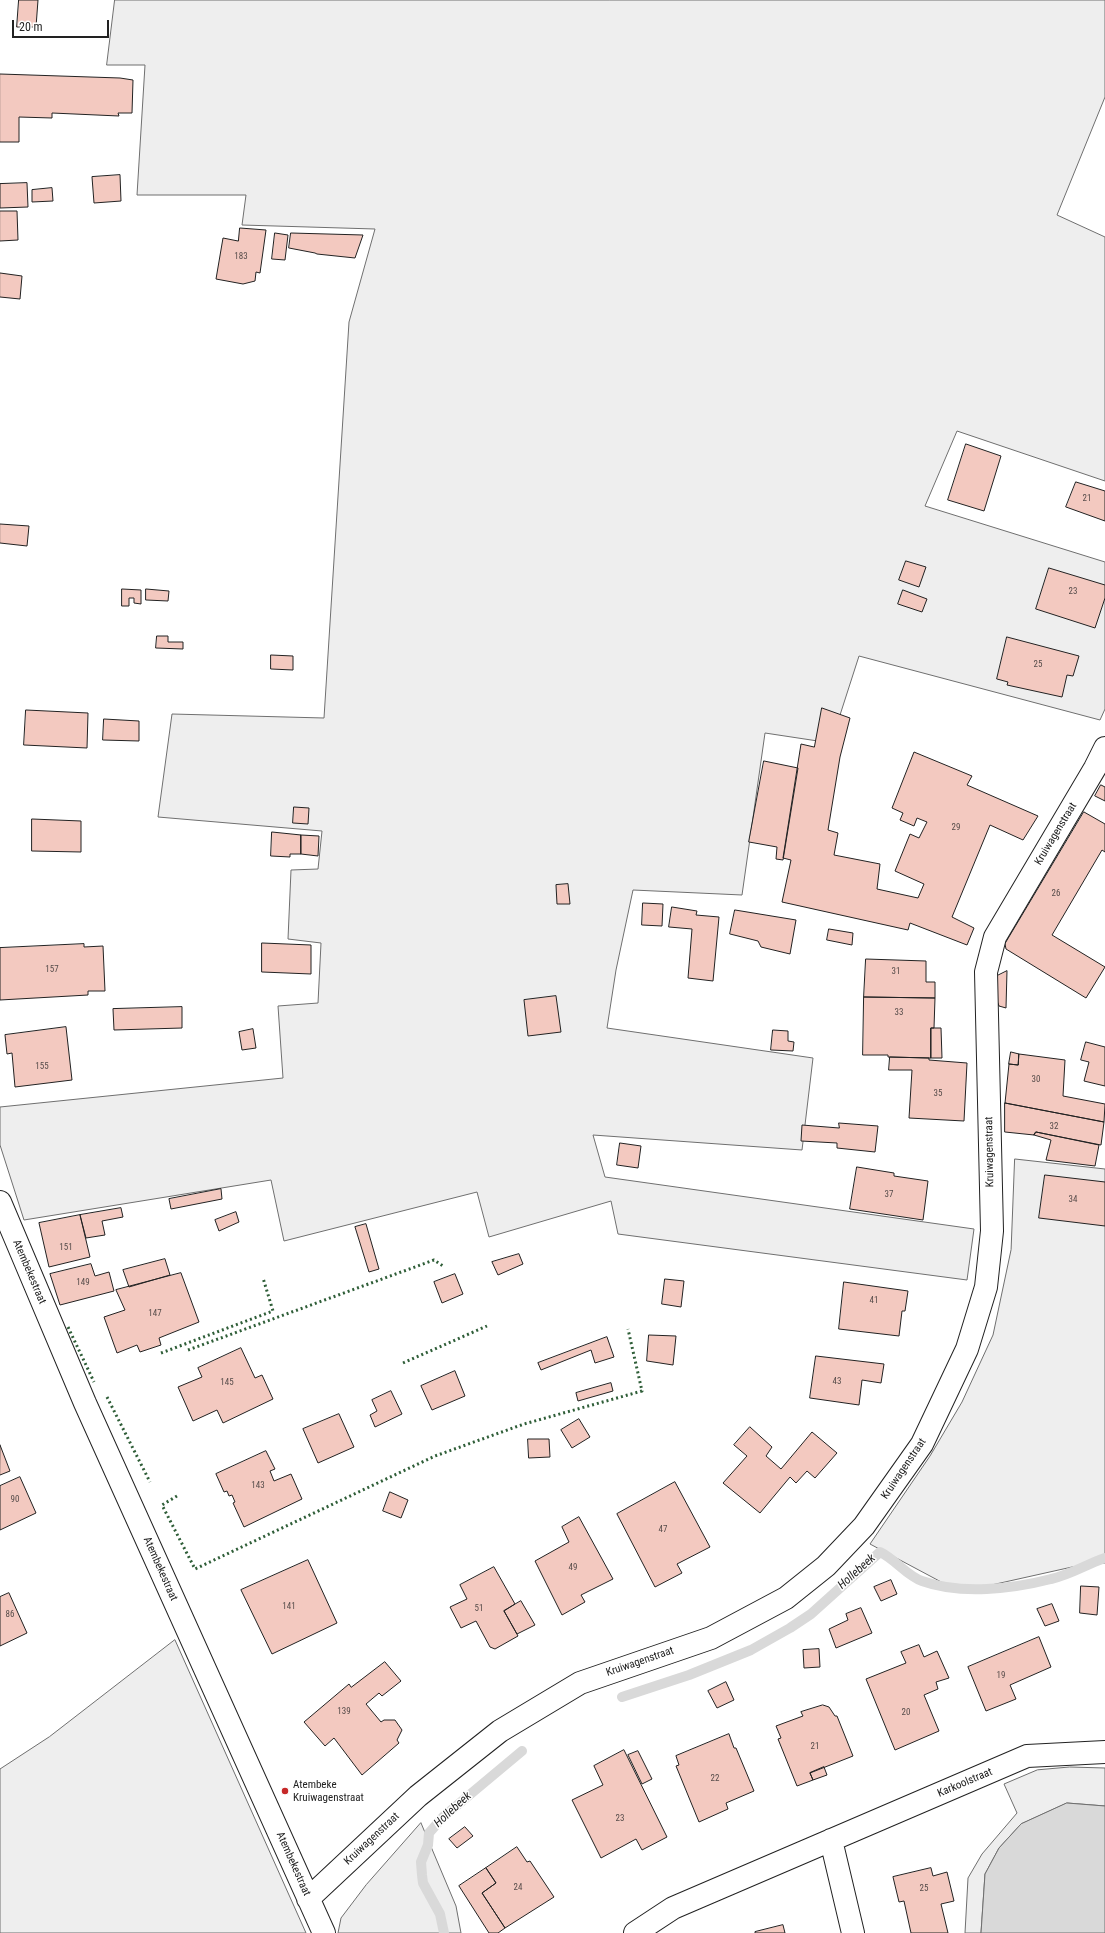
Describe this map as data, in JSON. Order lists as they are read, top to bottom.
{
  "streets": {
    "street": ["Kruiwagenstraat", "Atembekestraat", "Karkoolstraat"]
  },
  "crossings": [
    ["Kruiwagenstraat", "Atembekestraat"]
  ],
  "water": ["Hollebeek"],
  "places": ["Atembeke Kruiwagenstraat"],
  "house_numbers": [
    "183",
    "21",
    "23",
    "25",
    "29",
    "26",
    "157",
    "31",
    "33",
    "155",
    "30",
    "35",
    "32",
    "37",
    "34",
    "151",
    "149",
    "41",
    "147",
    "43",
    "145",
    "143",
    "90",
    "47",
    "49",
    "141",
    "51",
    "86",
    "19",
    "139",
    "20",
    "21",
    "22",
    "23",
    "24",
    "25"
  ],
  "scale_bar": "20 m"
}
